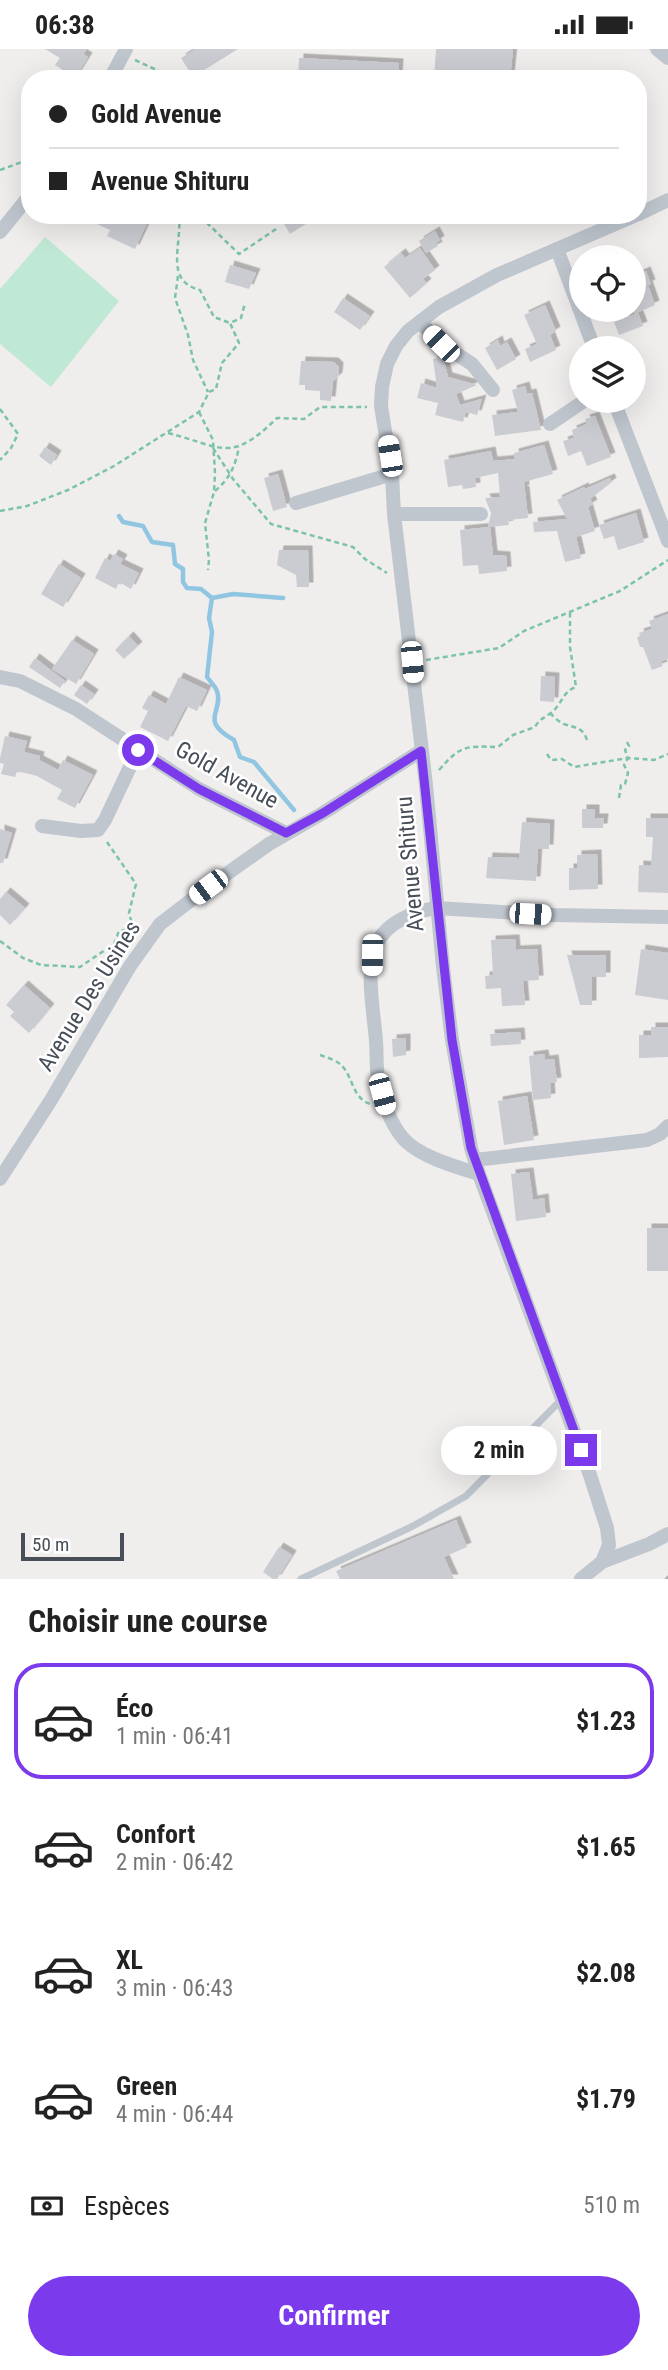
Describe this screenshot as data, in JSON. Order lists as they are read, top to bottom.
{
  "streets": {
    "street": ["Gold Avenue", "Avenue Shituru", "Avenue Des Usines"]
  },
  "crossings": [
    ["Gold Avenue", "Avenue Des Usines"],
    ["Avenue Shituru", "Avenue Des Usines"]
  ],
  "scale_bar": "50 m",
  "page": {
    "status": "06:38",
    "banner": ["Gold Avenue", "Avenue Shituru"],
    "bubble": "2 min",
    "scale": "50 m",
    "heading": "Choisir une course",
    "list": [
      {
        "name": "Éco",
        "note": "1 min · 06:41",
        "value": "$1.23"
      },
      {
        "name": "Confort",
        "note": "2 min · 06:42",
        "value": "$1.65"
      },
      {
        "name": "XL",
        "note": "3 min · 06:43",
        "value": "$2.08"
      },
      {
        "name": "Green",
        "note": "4 min · 06:44",
        "value": "$1.79"
      }
    ],
    "pay": ["Espèces", "510 m"],
    "buttons": "Confirmer"
  }
}
